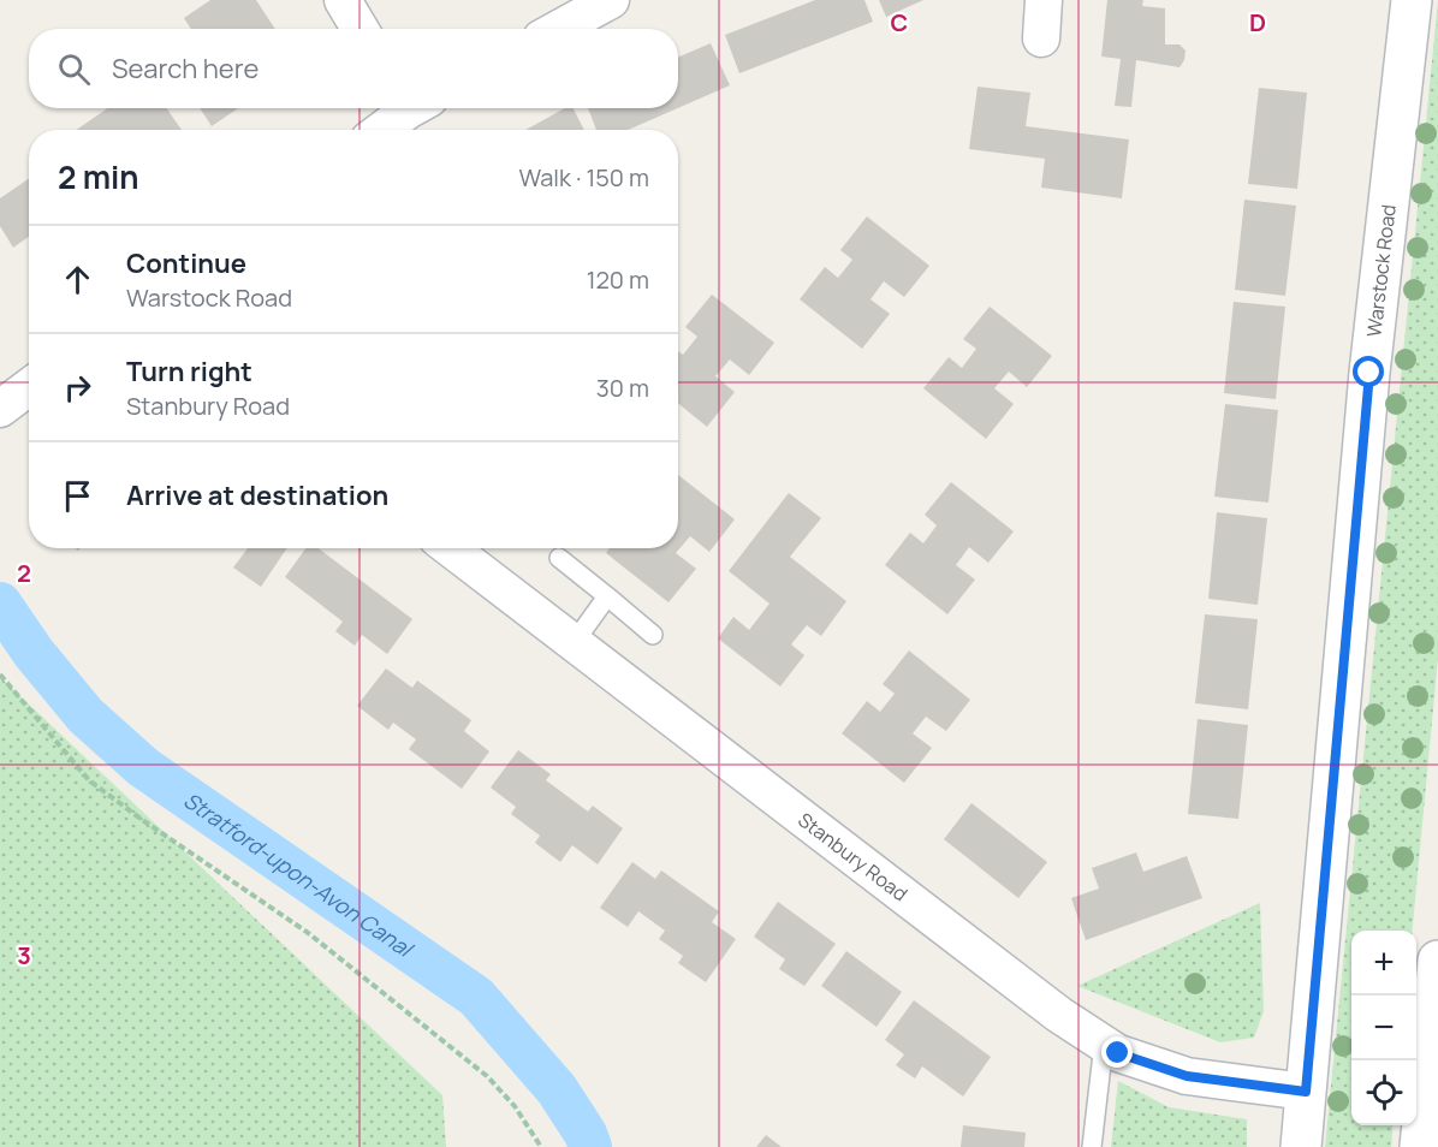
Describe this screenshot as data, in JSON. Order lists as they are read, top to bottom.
{
  "streets": {
    "street": ["Warstock Road", "Stanbury Road"]
  },
  "crossings": [
    ["Warstock Road", "Stanbury Road"]
  ],
  "water": ["Stratford-upon-Avon Canal"],
  "page": {
    "search": "Search here",
    "heading": ["2 min", "Walk · 150 m"],
    "list": [
      ["Continue", "Warstock Road", "120 m"],
      ["Turn right", "Stanbury Road", "30 m"],
      "Arrive at destination"
    ],
    "map_buttons": ["+", "−"]
  },
  "grid": {
    "columns": ["C", "D"],
    "rows": ["2", "3"]
  }
}
